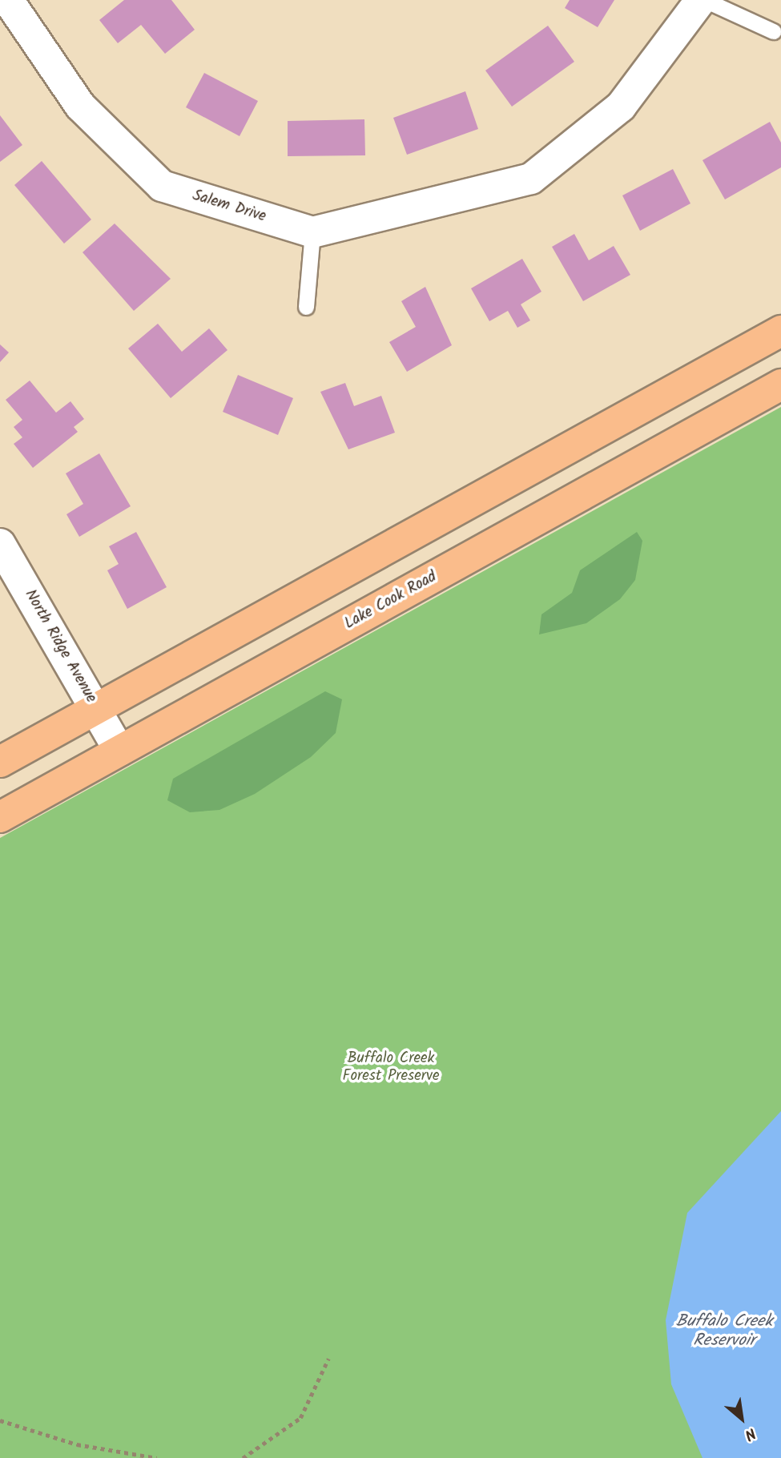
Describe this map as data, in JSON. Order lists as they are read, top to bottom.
{
  "streets": {
    "main road": ["Lake Cook Road"],
    "street": ["Salem Drive", "North Ridge Avenue"]
  },
  "crossings": [
    ["Lake Cook Road", "North Ridge Avenue"]
  ],
  "water": ["Buffalo Creek Reservoir"],
  "parks": ["Buffalo Creek Forest Preserve"],
  "north": "bottom right"
}
